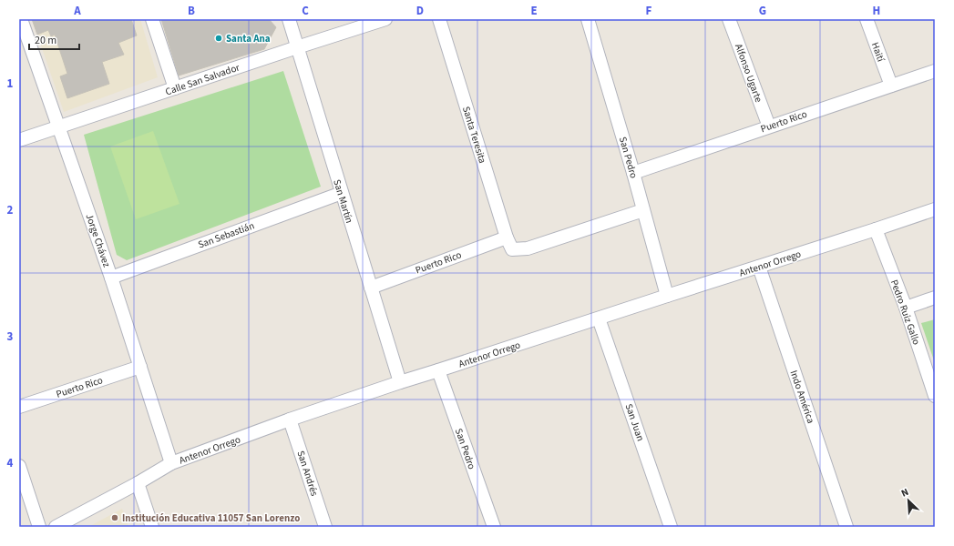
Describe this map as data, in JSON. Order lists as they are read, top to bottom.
{
  "streets": {
    "street": [
      "Haití",
      "Alfonso Ugarte",
      "Calle San Salvador",
      "Puerto Rico",
      "Santa Teresita",
      "San Pedro",
      "San Martín",
      "San Sebastián",
      "Jorge Chávez",
      "Antenor Orrego",
      "Pedro Ruiz Gallo",
      "Indo América",
      "San Juan",
      "San Andrés"
    ]
  },
  "crossings": [
    ["Haití", "Puerto Rico"],
    ["Alfonso Ugarte", "Puerto Rico"],
    ["Calle San Salvador", "San Martín"],
    ["Calle San Salvador", "Jorge Chávez"],
    ["Puerto Rico", "Santa Teresita"],
    ["Puerto Rico", "San Pedro"],
    ["Puerto Rico", "San Martín"],
    ["Puerto Rico", "Jorge Chávez"],
    ["Santa Teresita", "San Pedro"],
    ["San Pedro", "Antenor Orrego"],
    ["San Martín", "San Sebastián"],
    ["San Martín", "Antenor Orrego"],
    ["San Sebastián", "Jorge Chávez"],
    ["Jorge Chávez", "Antenor Orrego"],
    ["Antenor Orrego", "Pedro Ruiz Gallo"],
    ["Antenor Orrego", "Indo América"],
    ["Antenor Orrego", "San Juan"],
    ["Antenor Orrego", "San Andrés"]
  ],
  "places": ["Santa Ana", "Institución Educativa 11057 San Lorenzo"],
  "scale_bar": "20 m",
  "north": "top left",
  "grid": {
    "columns": [
      "A",
      "B",
      "C",
      "D",
      "E",
      "F",
      "G",
      "H"
    ],
    "rows": [
      "1",
      "2",
      "3",
      "4"
    ]
  }
}
